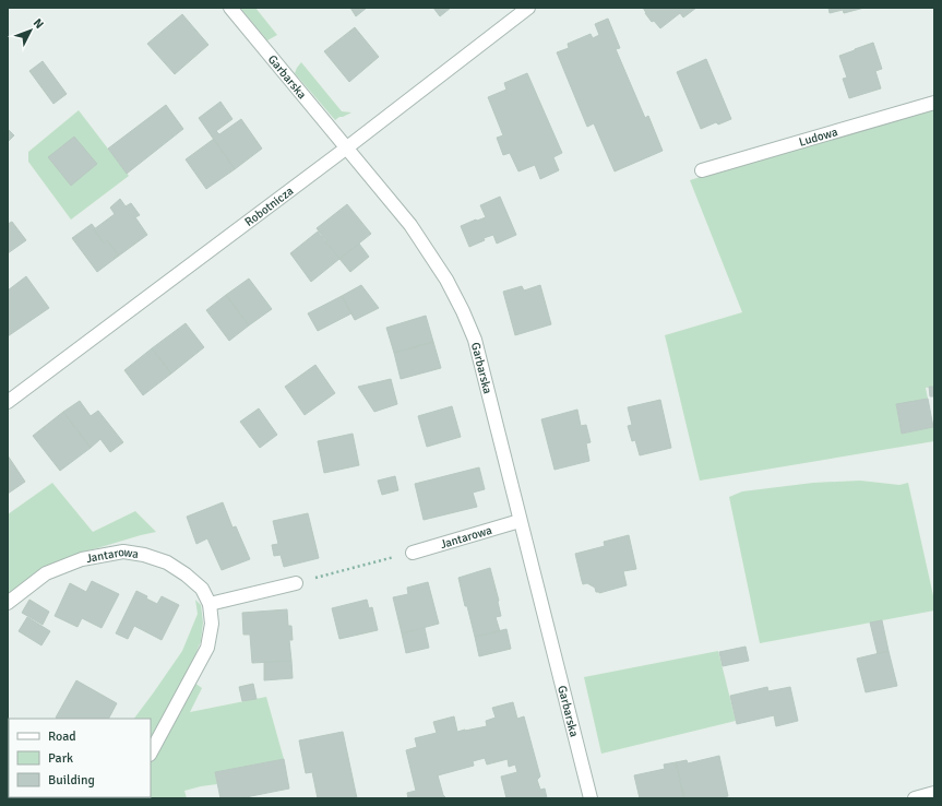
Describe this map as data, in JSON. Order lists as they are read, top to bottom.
{
  "streets": {
    "street": [
      "Garbarska",
      "Ludowa",
      "Robotnicza",
      "Jantarowa"
    ]
  },
  "crossings": [
    ["Garbarska", "Robotnicza"],
    ["Garbarska", "Jantarowa"]
  ],
  "legend": ["Road", "Park", "Building"],
  "north": "top right"
}
